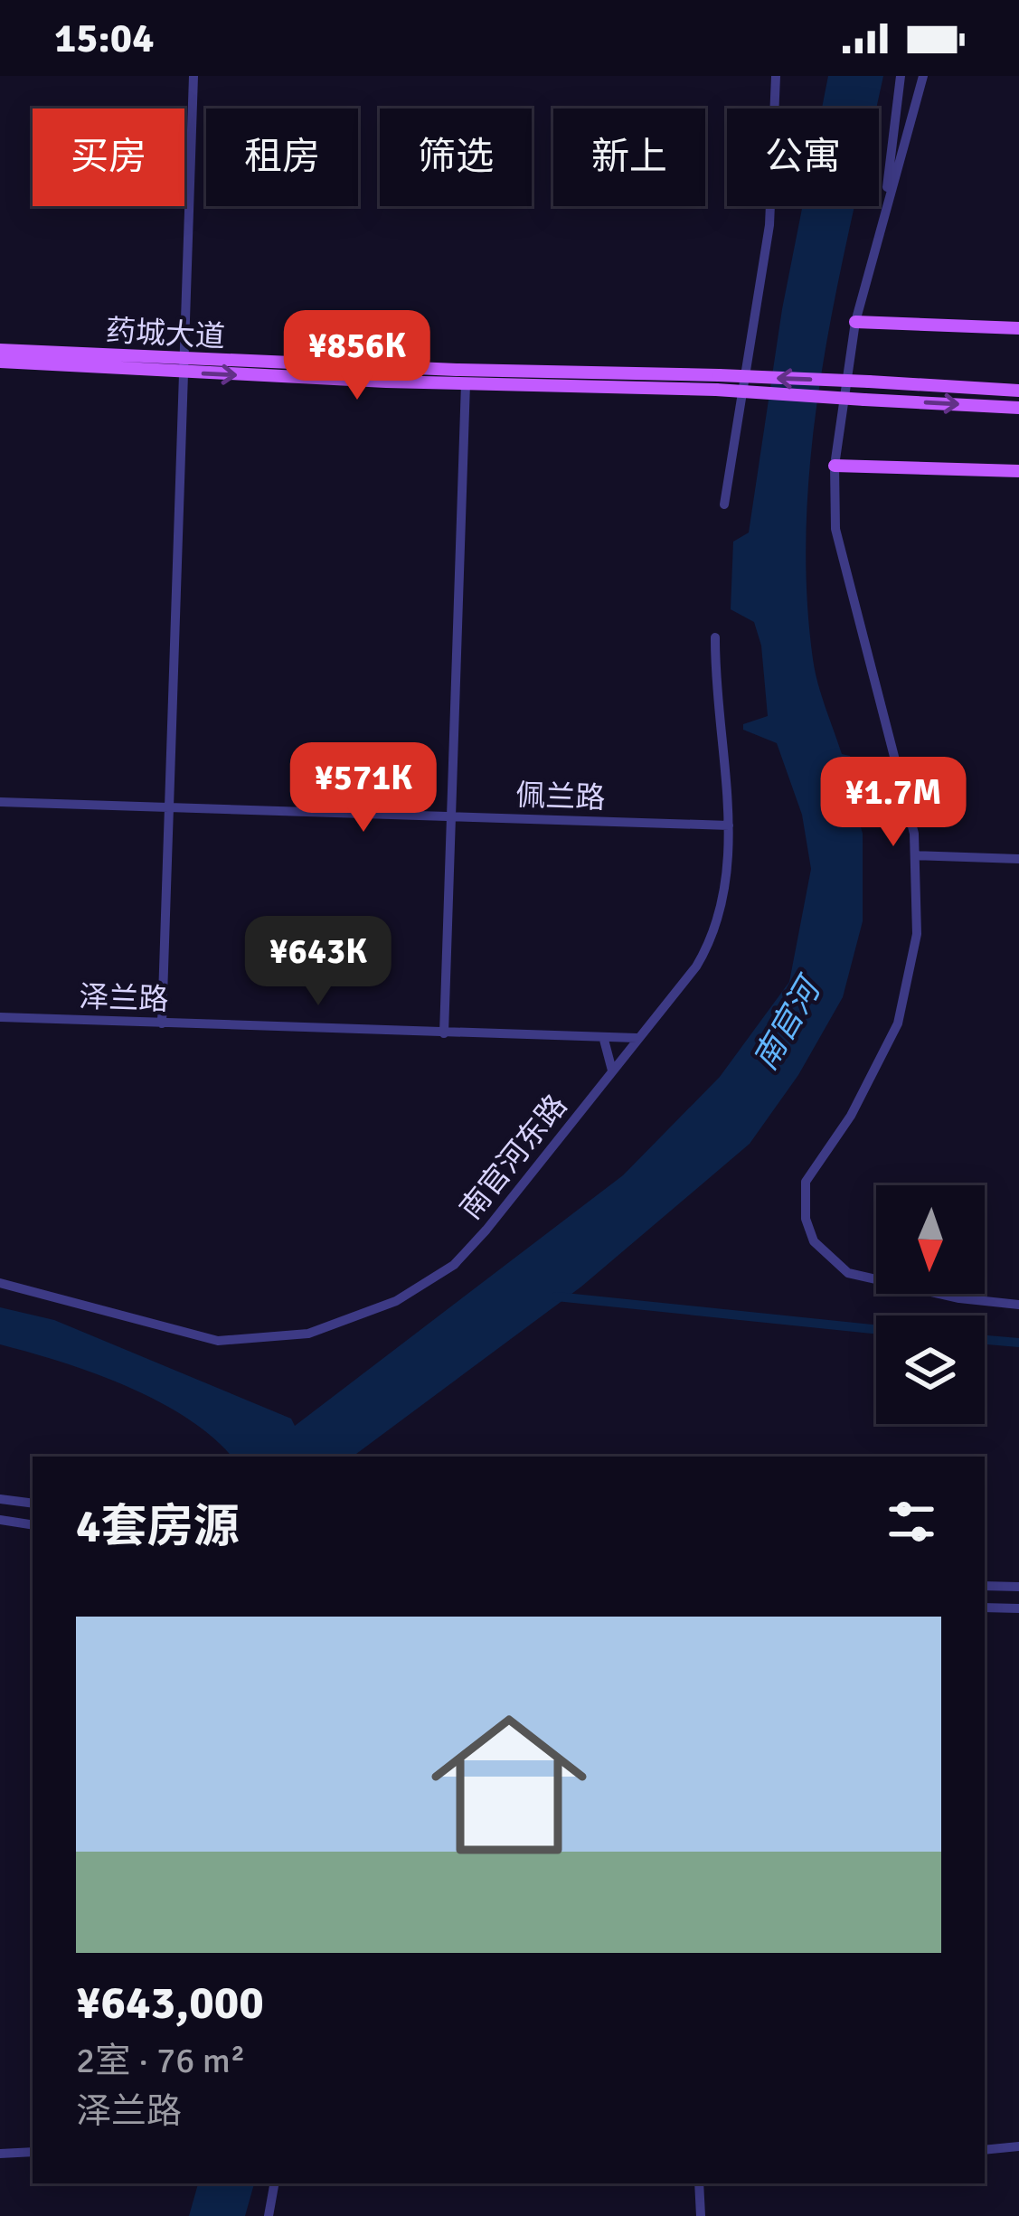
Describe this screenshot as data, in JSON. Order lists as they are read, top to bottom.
{
  "streets": {
    "main road": ["药城大道"],
    "street": ["佩兰路", "泽兰路", "南官河东路"]
  },
  "crossings": [
    ["佩兰路", "南官河东路"],
    ["泽兰路", "南官河东路"]
  ],
  "water": ["南官河"],
  "north": "bottom",
  "page": {
    "status": "15:04",
    "chip": [
      "买房",
      "租房",
      "筛选",
      "新上",
      "公寓"
    ],
    "price": [
      "¥856K",
      "¥571K",
      "¥1.7M",
      "¥643K"
    ],
    "heading": "4套房源",
    "list": [
      {
        "name": "¥643,000",
        "note": "2室 · 76 m² · 泽兰路"
      }
    ]
  }
}
